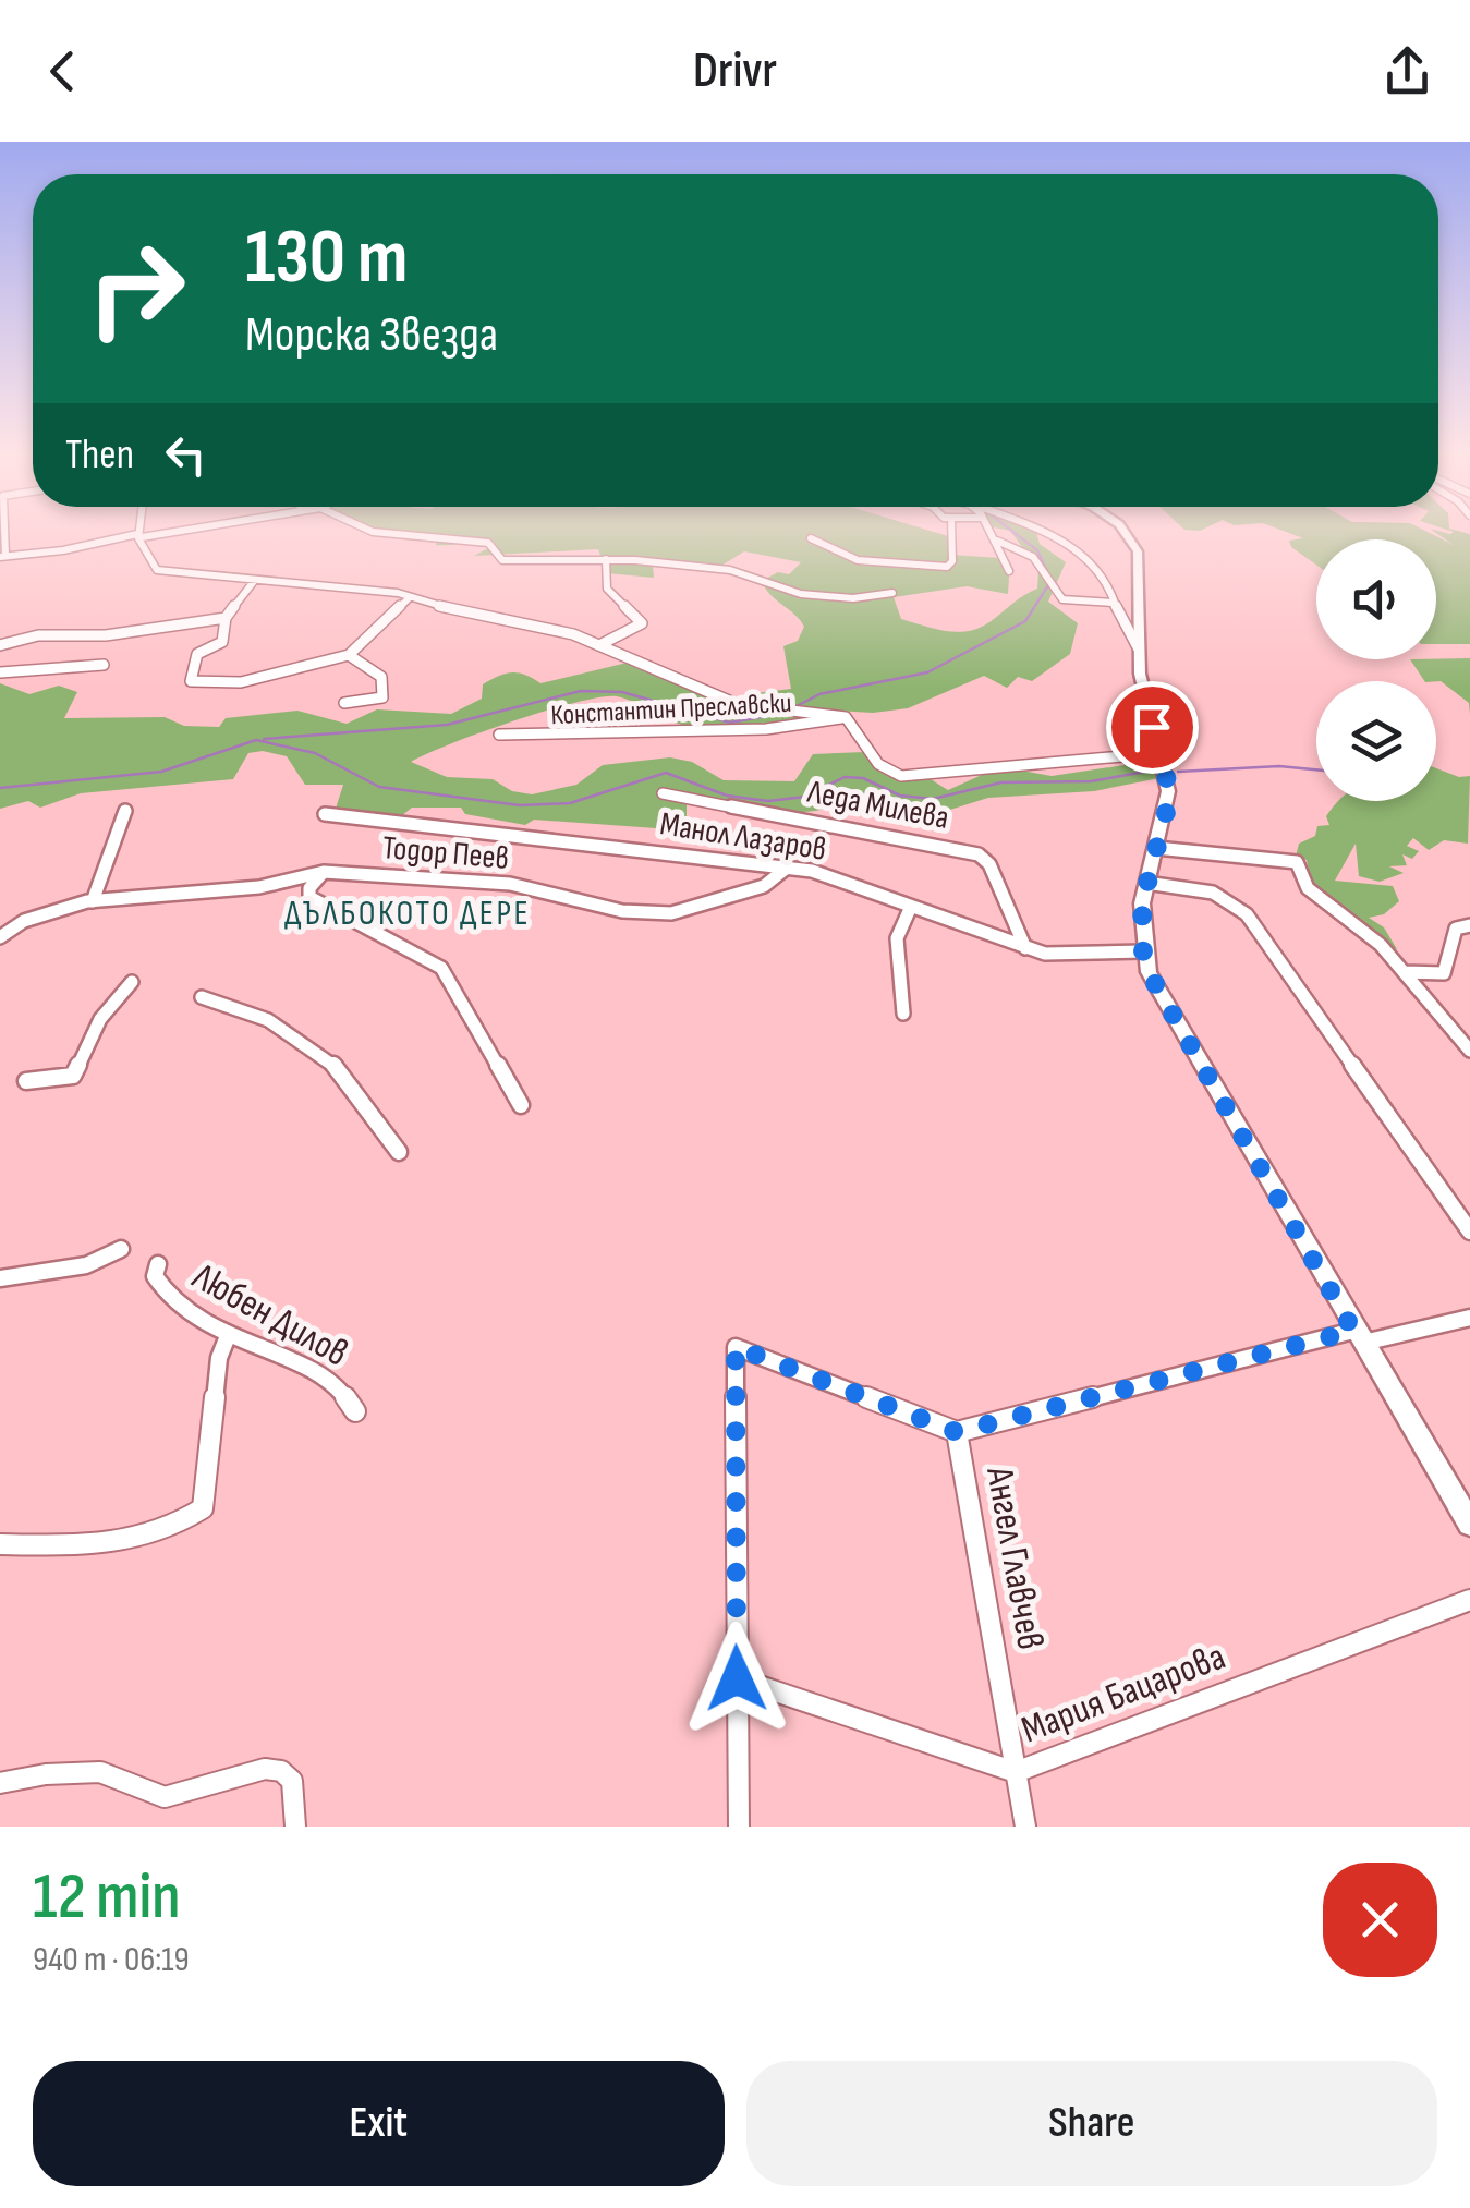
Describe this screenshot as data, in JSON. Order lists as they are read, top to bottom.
{
  "streets": {
    "street": [
      "Константин Преславски",
      "Леда Милева",
      "Манол Лазаров",
      "Тодор Пеев",
      "Любен Дилов",
      "Ангел Главчев",
      "Мария Бацарова"
    ]
  },
  "crossings": [
    ["Леда Милева", "Манол Лазаров"],
    ["Манол Лазаров", "Тодор Пеев"],
    ["Ангел Главчев", "Мария Бацарова"]
  ],
  "districts": ["ДЪЛБОКОТО ДЕРЕ"],
  "page": {
    "header": "Drivr",
    "turn": ["130 m", "Морска Звезда"],
    "then": "Then",
    "heading": ["12 min", "940 m · 06:19"],
    "buttons": ["Exit", "Share"]
  }
}
